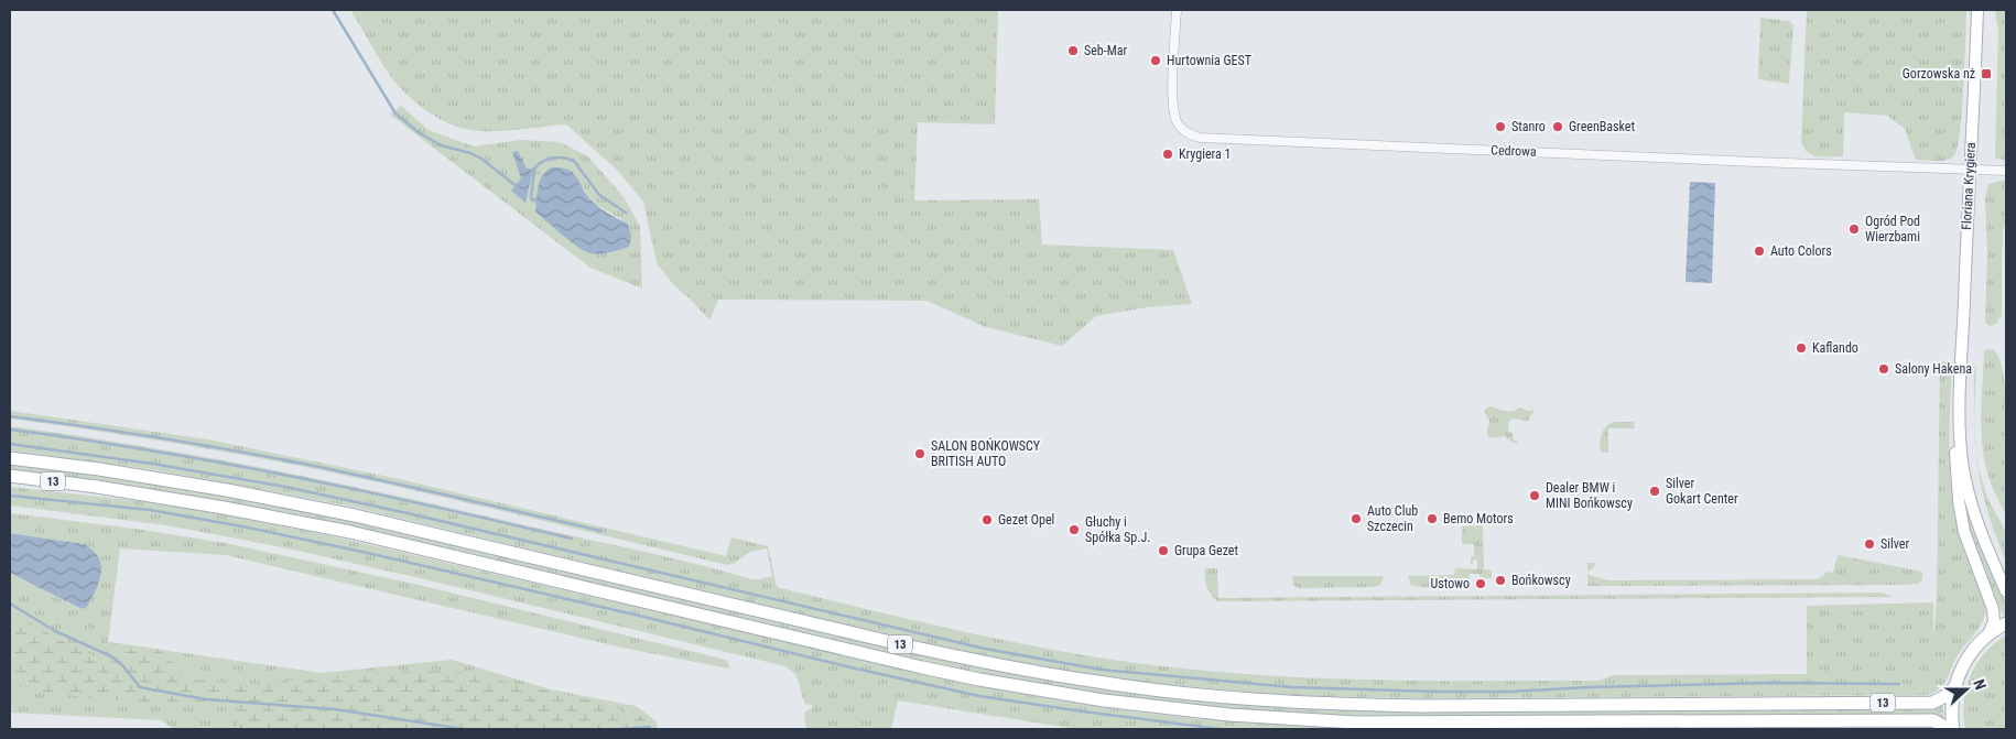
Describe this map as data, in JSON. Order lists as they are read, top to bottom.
{
  "streets": {
    "main road": ["13"],
    "street": ["Cedrowa", "Floriana Krygiera"]
  },
  "crossings": [
    ["Cedrowa", "Floriana Krygiera"]
  ],
  "places": {
    "other": [
      "Seb-Mar",
      "Hurtownia GEST",
      "Stanro",
      "GreenBasket",
      "Krygiera 1",
      "Ogród Pod Wierzbami",
      "Auto Colors",
      "Kaflando",
      "Salony Hakena",
      "SALON BOŃKOWSCY BRITISH AUTO",
      "Silver Gokart Center",
      "Dealer BMW i MINI Bońkowscy",
      "Auto Club Szczecin",
      "Bemo Motors",
      "Gezet Opel",
      "Głuchy i Spółka Sp.J.",
      "Silver",
      "Grupa Gezet",
      "Bońkowscy",
      "Ustowo"
    ],
    "transit": ["Gorzowska nż"]
  },
  "north": "right"
}
